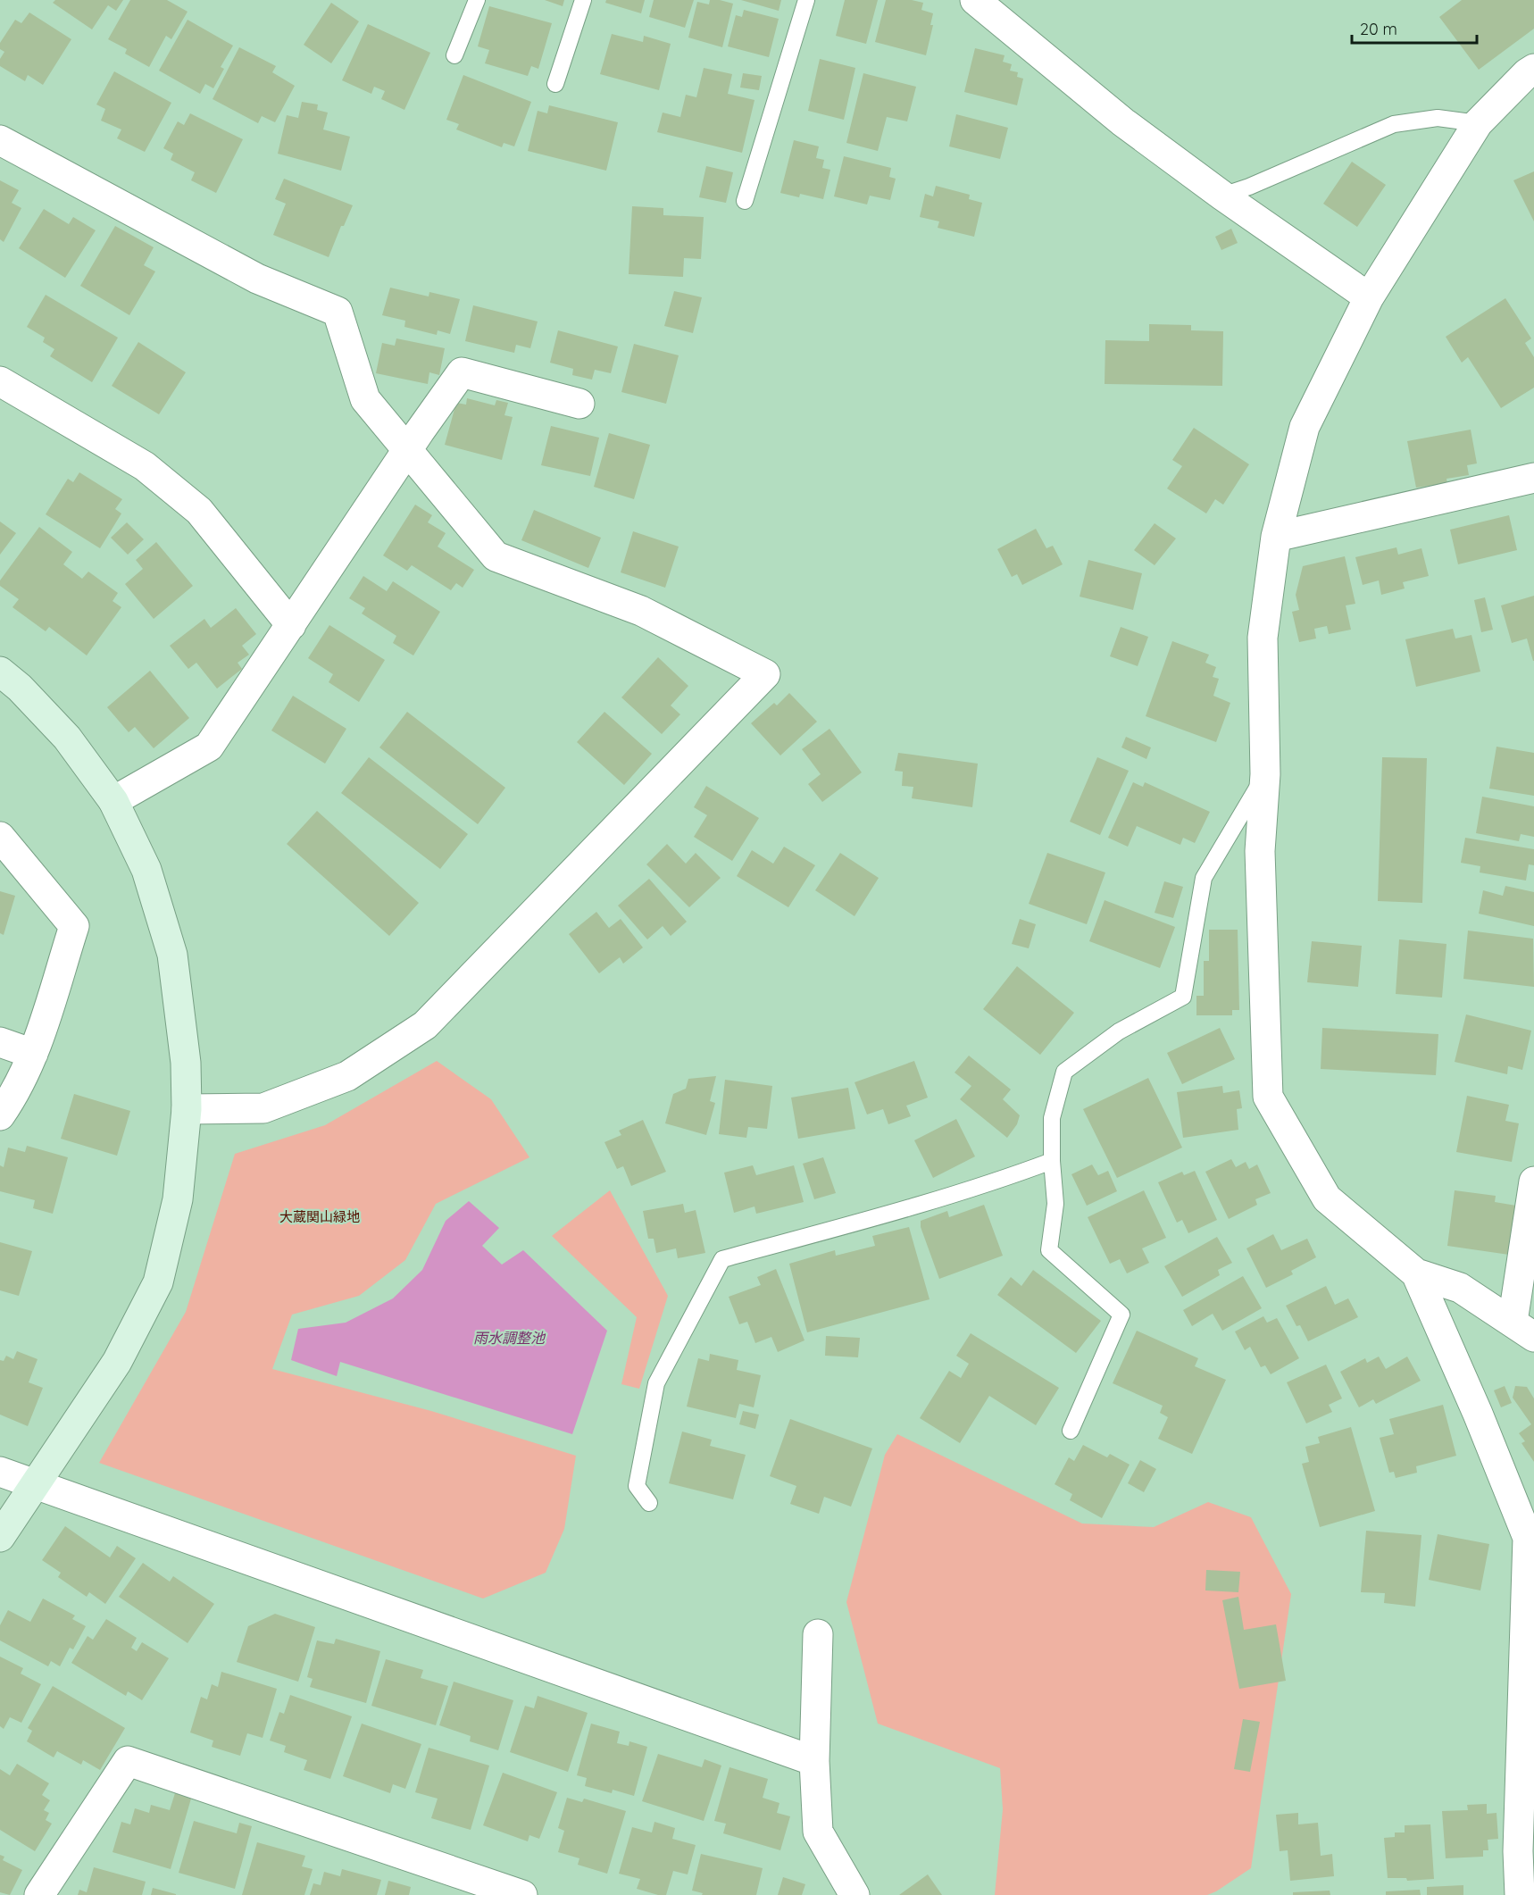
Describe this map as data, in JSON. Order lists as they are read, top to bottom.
{
  "water": ["雨水調整池"],
  "parks": ["大蔵関山緑地"],
  "scale_bar": "20 m"
}
